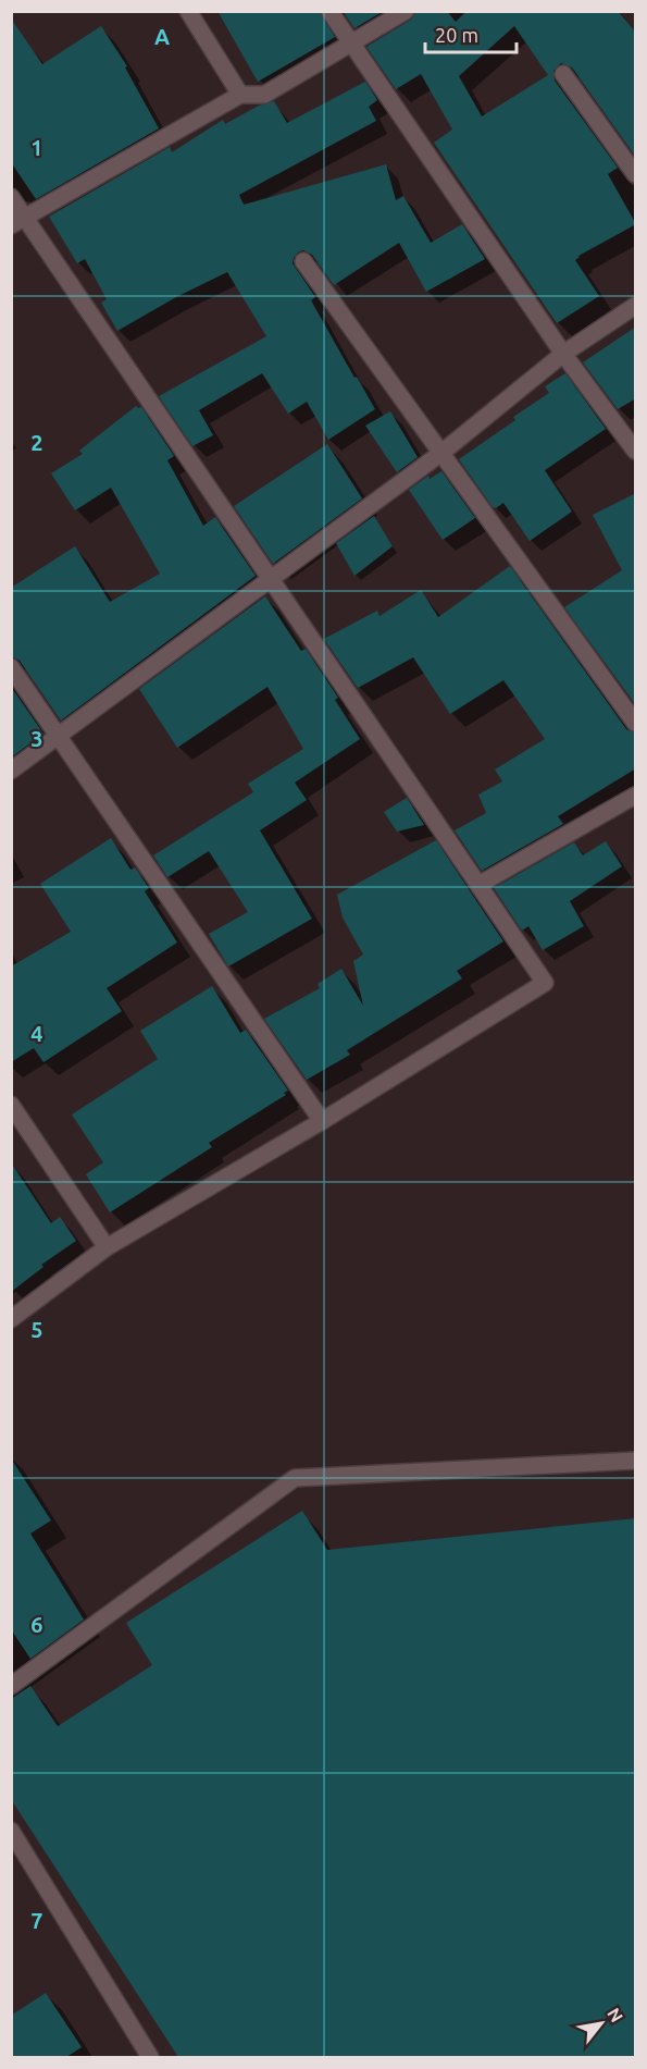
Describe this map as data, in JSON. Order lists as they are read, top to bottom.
{
  "scale_bar": "20 m",
  "north": "top right",
  "grid": {
    "columns": ["A"],
    "rows": [
      "1",
      "2",
      "3",
      "4",
      "5",
      "6",
      "7"
    ]
  }
}
